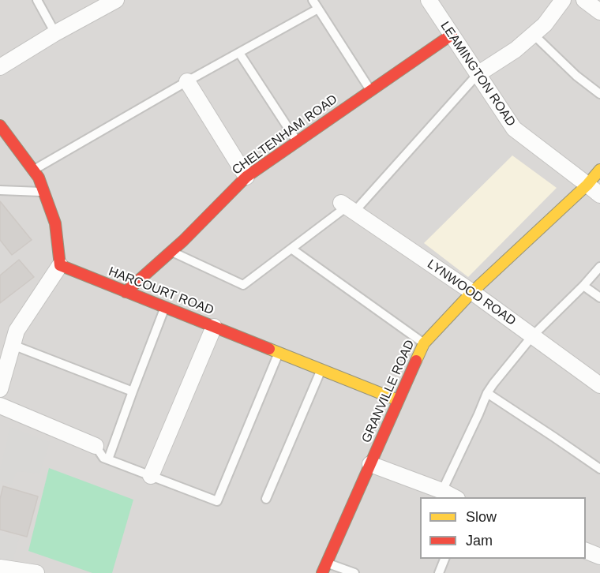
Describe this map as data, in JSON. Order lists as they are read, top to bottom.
{
  "streets": {
    "street": [
      "LEAMINGTON ROAD",
      "CHELTENHAM ROAD",
      "HARCOURT ROAD",
      "LYNWOOD ROAD",
      "GRANVILLE ROAD"
    ]
  },
  "crossings": [
    ["LEAMINGTON ROAD", "CHELTENHAM ROAD"],
    ["LEAMINGTON ROAD", "GRANVILLE ROAD"],
    ["CHELTENHAM ROAD", "HARCOURT ROAD"],
    ["HARCOURT ROAD", "GRANVILLE ROAD"],
    ["LYNWOOD ROAD", "GRANVILLE ROAD"]
  ],
  "legend": ["Slow", "Jam"]
}
